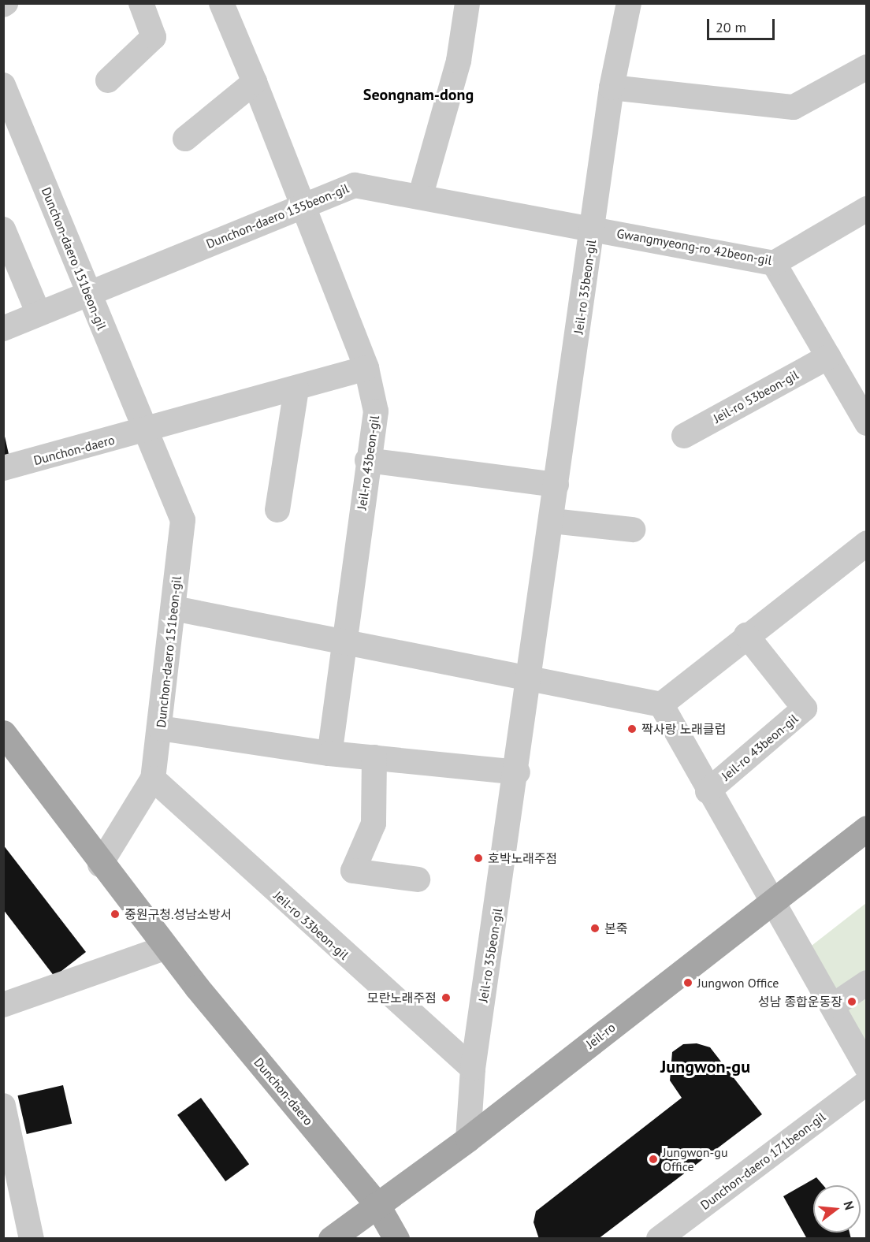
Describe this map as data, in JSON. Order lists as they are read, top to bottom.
{
  "streets": {
    "main road": ["Dunchon-daero", "Jeil-ro"],
    "street": [
      "Dunchon-daero 135beon-gil",
      "Gwangmyeong-ro 42beon-gil",
      "Dunchon-daero 151beon-gil",
      "Jeil-ro 35beon-gil",
      "Jeil-ro 53beon-gil",
      "Jeil-ro 43beon-gil",
      "Jeil-ro 33beon-gil",
      "Dunchon-daero 171beon-gil"
    ]
  },
  "crossings": [
    ["Dunchon-daero 135beon-gil", "Gwangmyeong-ro 42beon-gil"],
    ["Dunchon-daero 135beon-gil", "Dunchon-daero 151beon-gil"],
    ["Dunchon-daero 135beon-gil", "Jeil-ro 35beon-gil"],
    ["Dunchon-daero 135beon-gil", "Jeil-ro 43beon-gil"],
    ["Gwangmyeong-ro 42beon-gil", "Jeil-ro 35beon-gil"],
    ["Dunchon-daero 151beon-gil", "Dunchon-daero"],
    ["Dunchon-daero 151beon-gil", "Jeil-ro 33beon-gil"],
    ["Jeil-ro 35beon-gil", "Jeil-ro 33beon-gil"],
    ["Jeil-ro 35beon-gil", "Jeil-ro"],
    ["Dunchon-daero", "Jeil-ro"],
    ["Jeil-ro 43beon-gil", "Jeil-ro"]
  ],
  "districts": ["Seongnam-dong", "Jungwon-gu"],
  "places": [
    "짝사랑 노래클럽",
    "호박노래주점",
    "중원구청.성남소방서",
    "본죽",
    "Jungwon Office",
    "모란노래주점",
    "성남 종합운동장",
    "Jungwon-gu Office"
  ],
  "scale_bar": "20 m",
  "north": "right"
}
